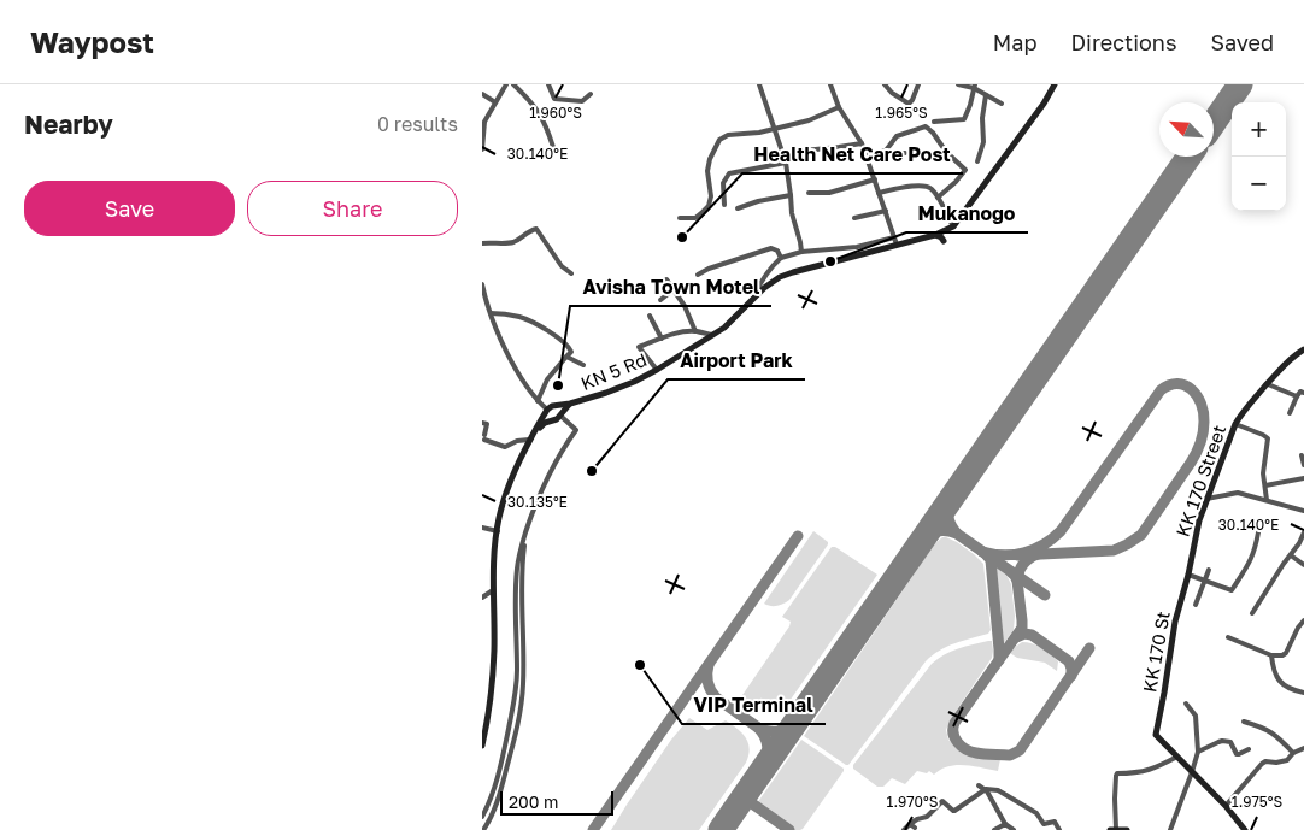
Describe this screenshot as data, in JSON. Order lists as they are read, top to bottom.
{
  "streets": {
    "main road": ["KN 5 Rd", "KK 170 Street", "KK 170 St"]
  },
  "crossings": [
    ["KK 170 Street", "KK 170 St"]
  ],
  "places": [
    "Health Net Care Post",
    "Mukanogo",
    "Avisha Town Motel",
    "Airport Park",
    "VIP Terminal"
  ],
  "scale_bar": "200 m",
  "north": "top left",
  "page": {
    "header": "Waypost",
    "nav": ["Map", "Directions", "Saved"],
    "heading": ["Nearby", "0 results"],
    "map_buttons": ["+", "−"],
    "buttons": ["Save", "Share"],
    "scale": "200 m"
  },
  "coordinates": [
    "1.960°S",
    "1.965°S",
    "30.140°E",
    "30.135°E",
    "1.970°S",
    "1.975°S"
  ]
}
